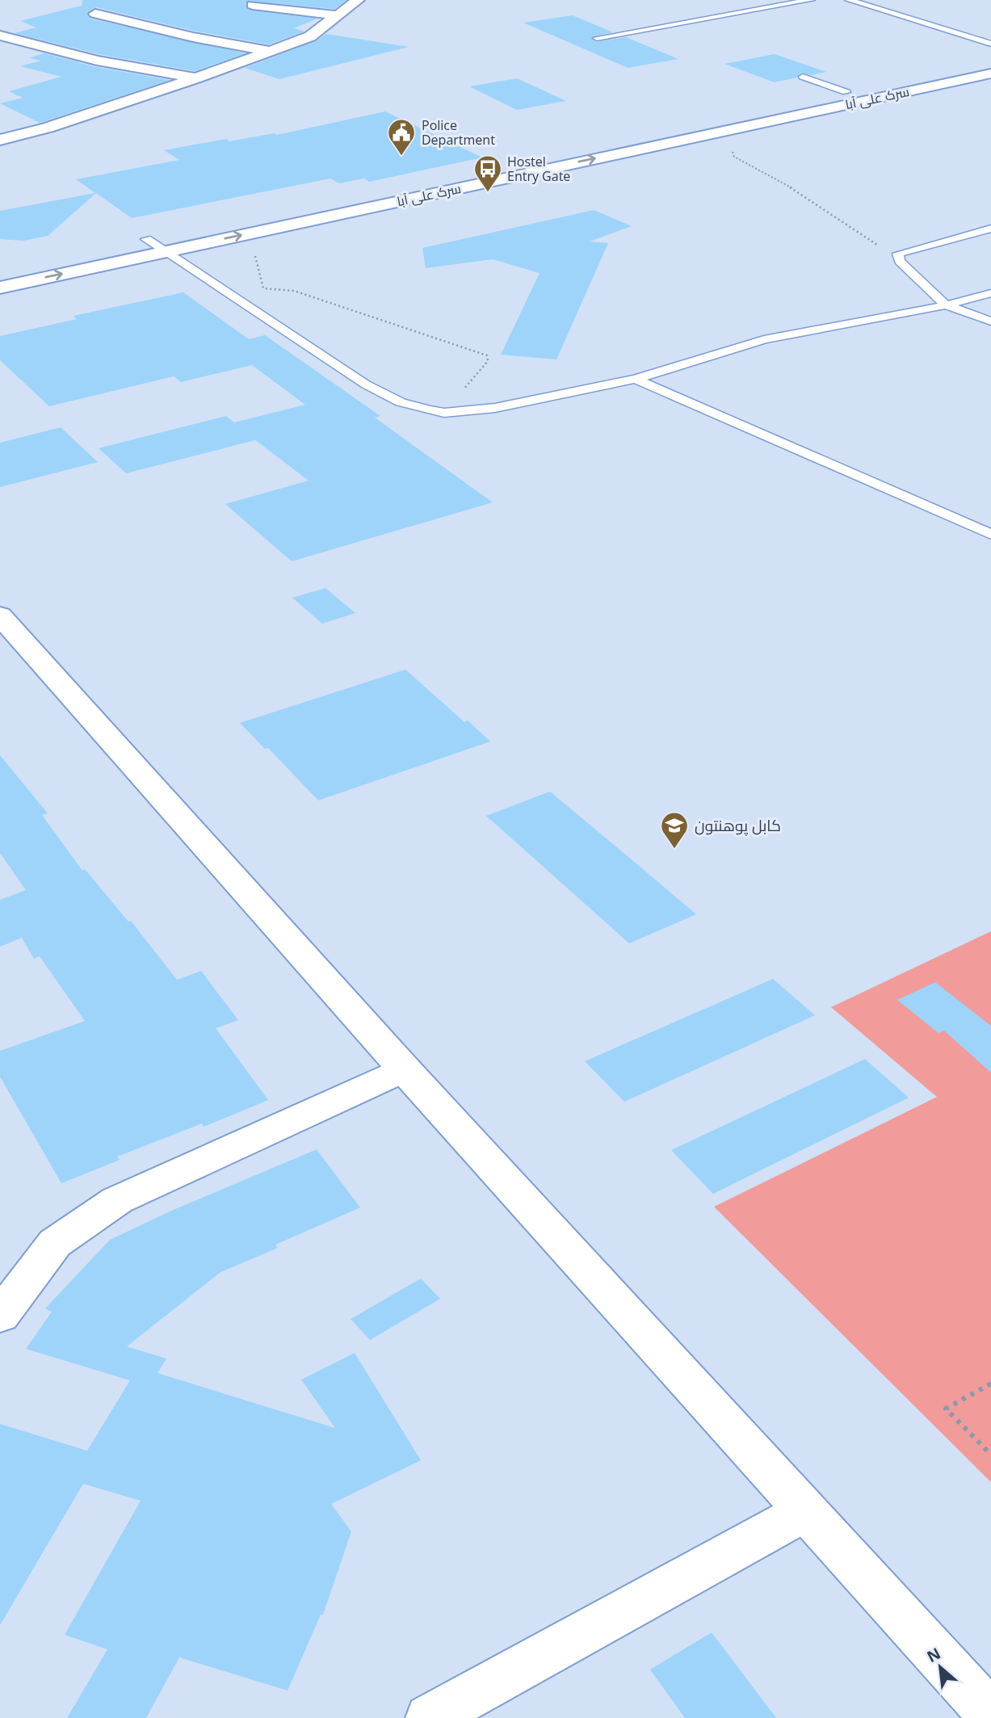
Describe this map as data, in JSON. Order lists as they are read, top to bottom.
{
  "streets": {
    "street": ["سرک علی آبا"]
  },
  "places": {
    "public building": ["Police Department"],
    "bus stop": ["Hostel Entry Gate"],
    "school or university": ["کابل پوهنتون"]
  },
  "north": "top left"
}
